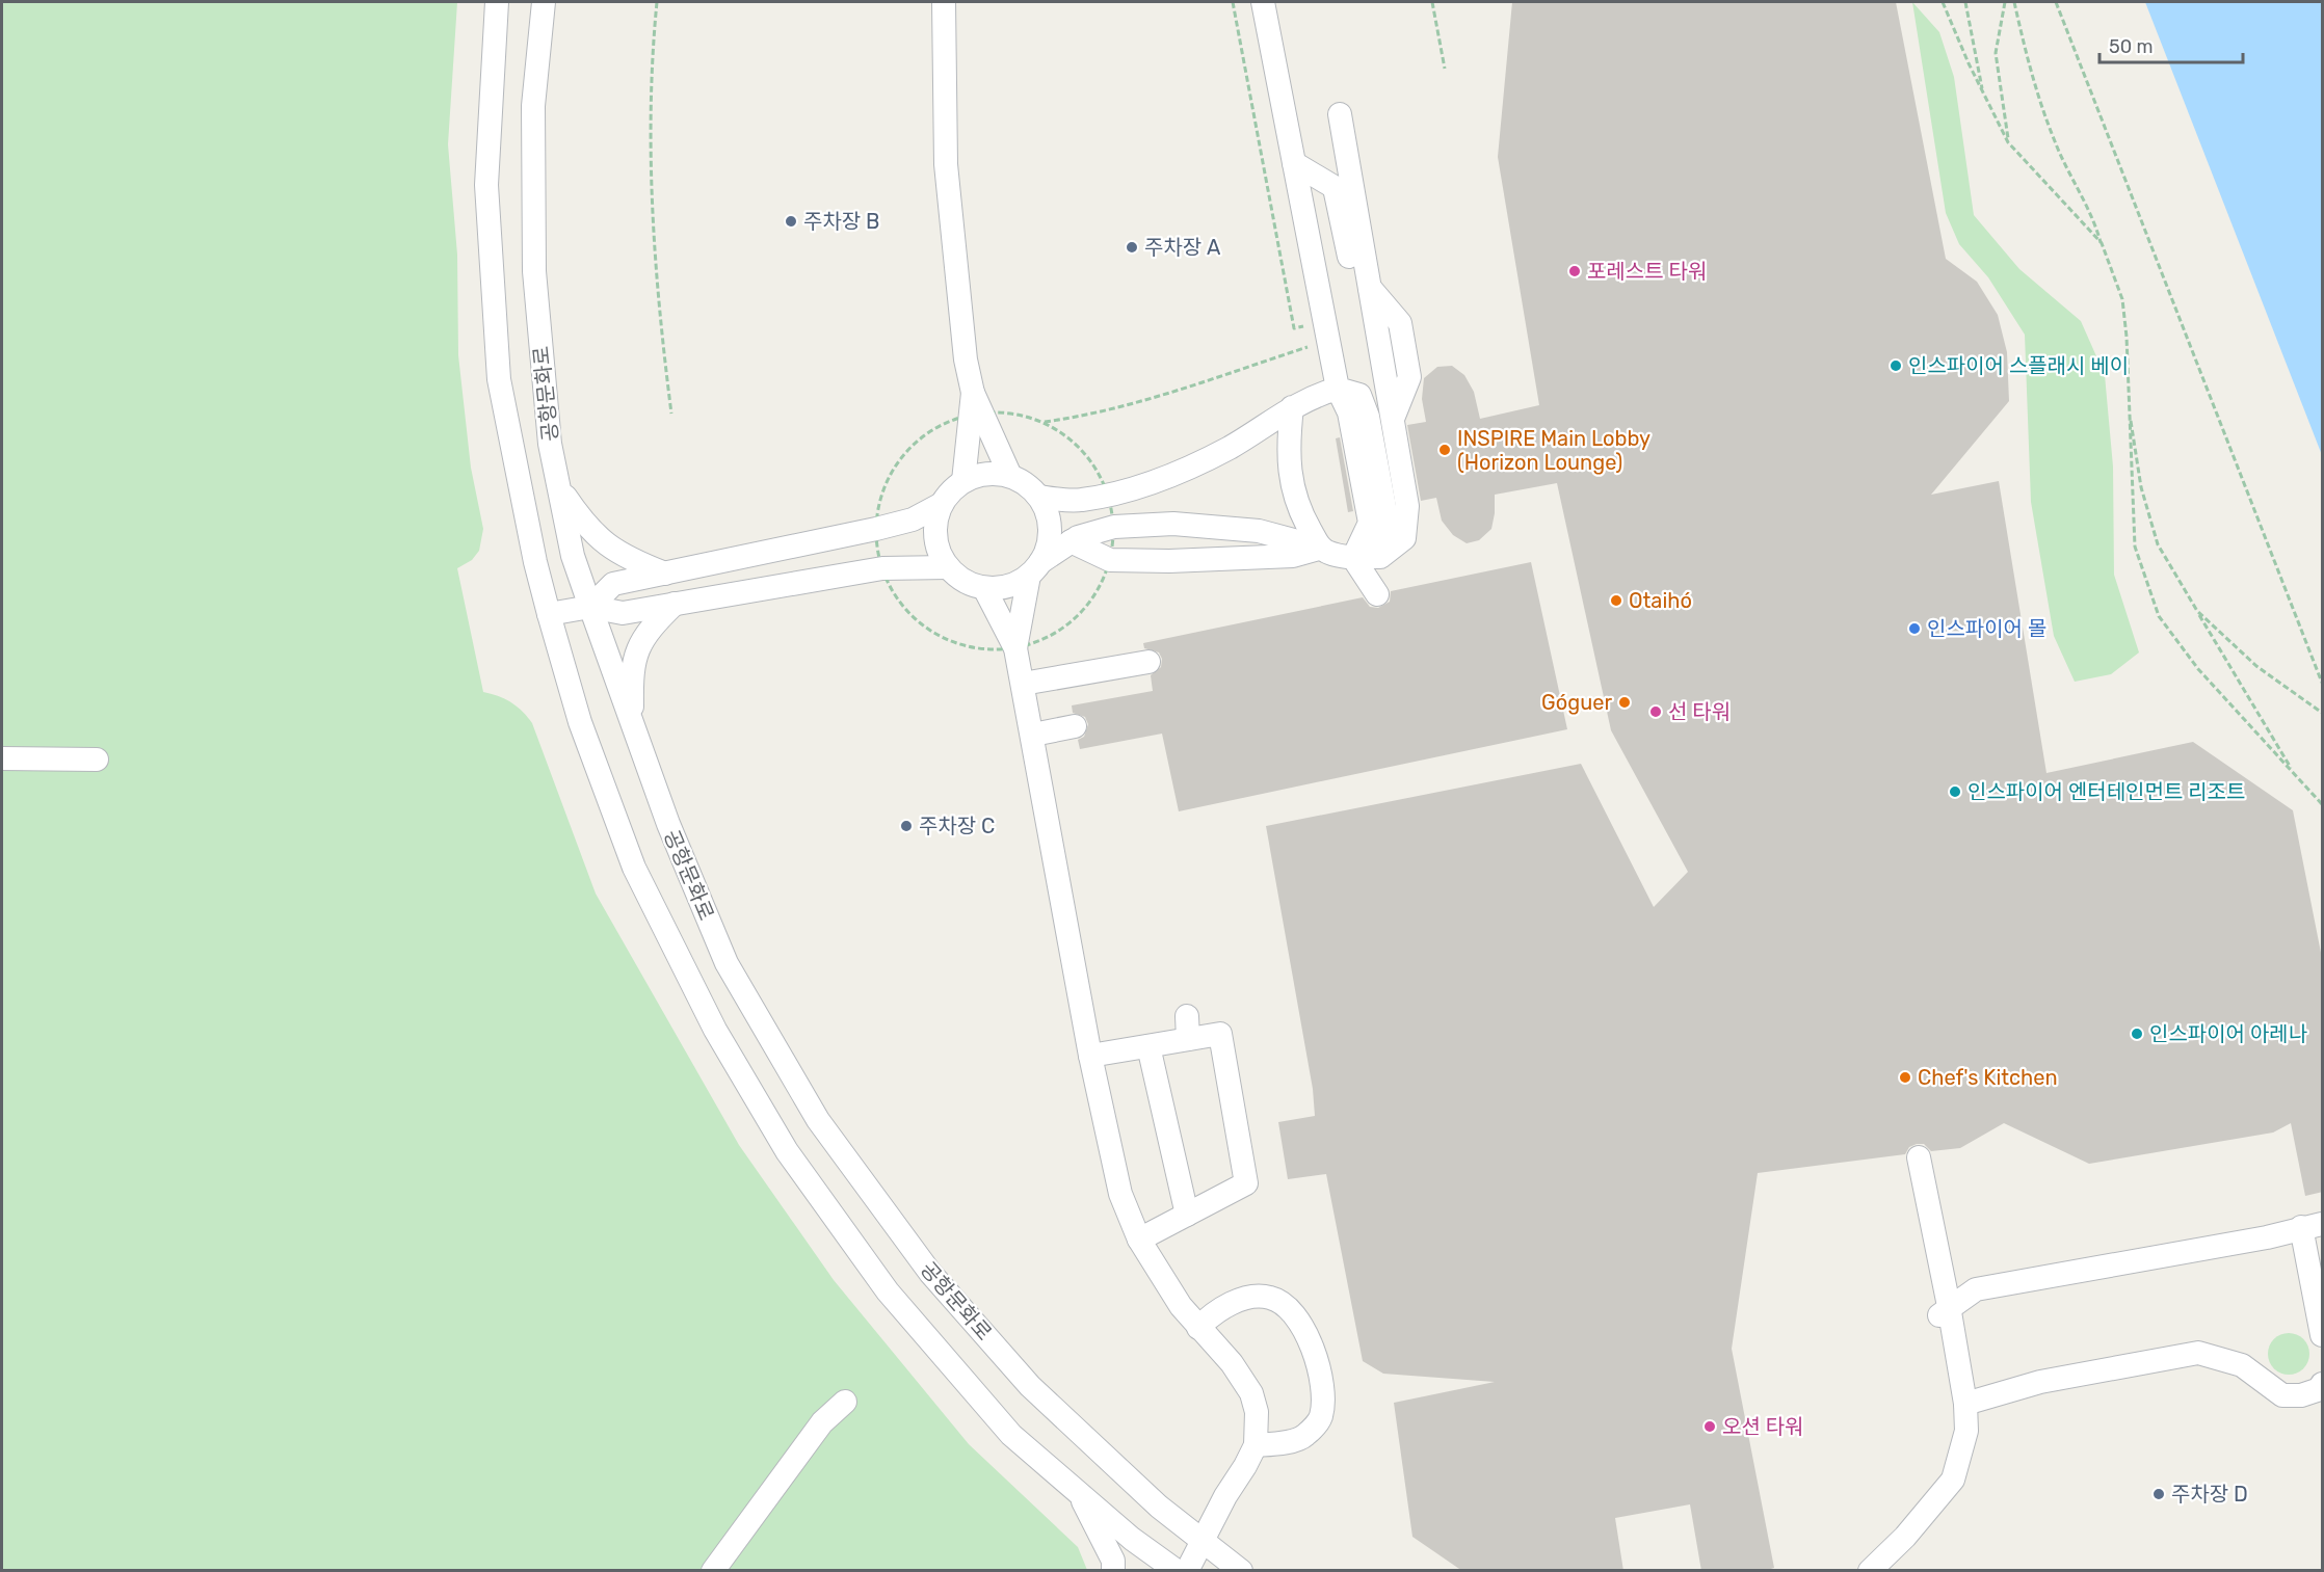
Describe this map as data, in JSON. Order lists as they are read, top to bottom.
{
  "streets": {
    "street": ["공항문화로"]
  },
  "places": [
    "주차장 B",
    "주차장 A",
    "포레스트 타워",
    "인스파이어 스플래시 베이",
    "INSPIRE Main Lobby (Horizon Lounge)",
    "Otaihó",
    "인스파이어 몰",
    "Góguer",
    "선 타워",
    "인스파이어 엔터테인먼트 리조트",
    "주차장 C",
    "인스파이어 아레나",
    "Chef's Kitchen",
    "오션 타워",
    "주차장 D"
  ],
  "scale_bar": "50 m"
}
